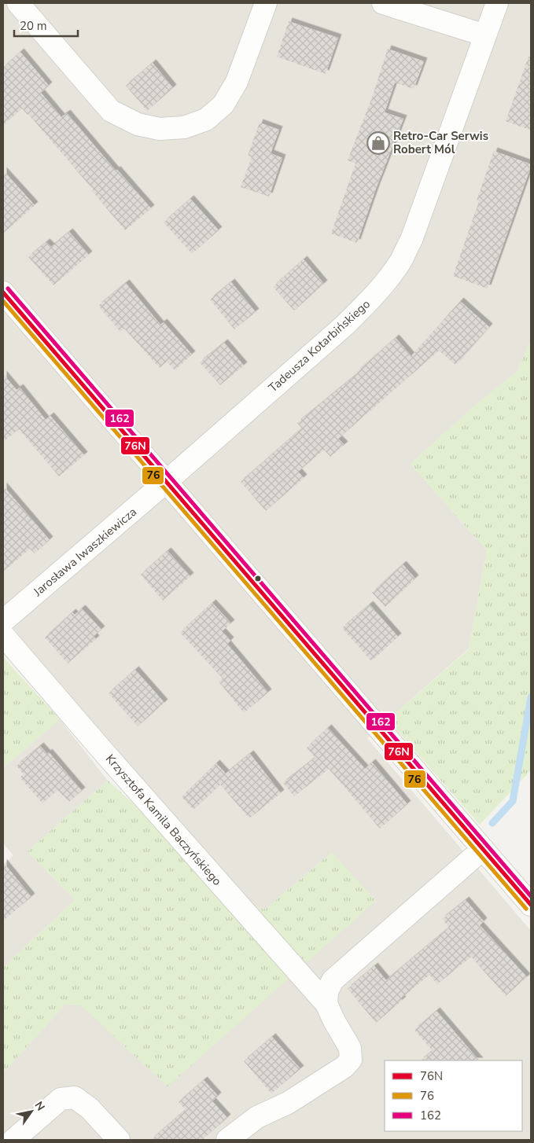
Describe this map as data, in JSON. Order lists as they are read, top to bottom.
{
  "streets": {
    "street": ["Tadeusza Kotarbińskiego", "Jarosława Iwaszkiewicza", "Krzysztofa Kamila Baczyńskiego"]
  },
  "crossings": [
    ["Tadeusza Kotarbińskiego", "Jarosława Iwaszkiewicza"]
  ],
  "places": {
    "shop": ["Retro-Car Serwis Robert Mól"]
  },
  "lines": ["transit line 162", "transit line 76N", "transit line 76"],
  "legend": ["76N", "76", "162"],
  "scale_bar": "20 m",
  "north": "top right"
}
